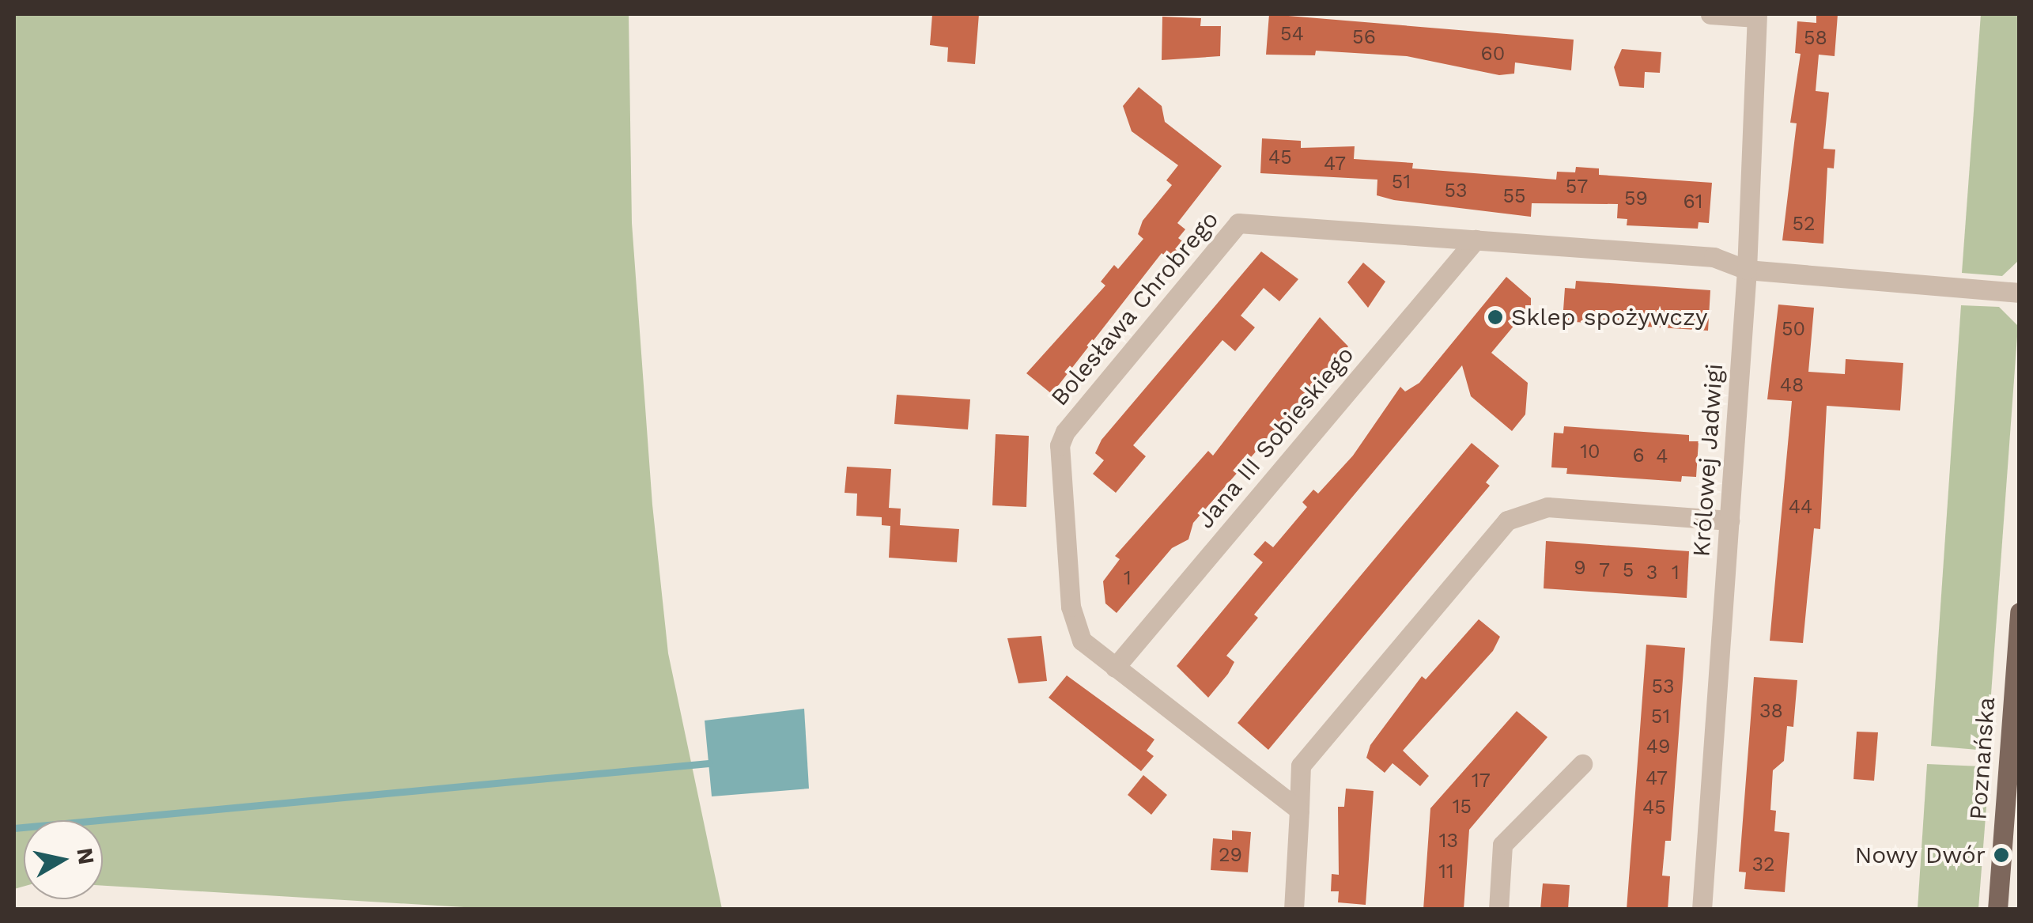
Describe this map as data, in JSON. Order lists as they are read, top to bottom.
{
  "streets": {
    "main road": ["Poznańska"],
    "street": ["Bolesława Chrobrego", "Jana III Sobieskiego", "Królowej Jadwigi"]
  },
  "crossings": [
    ["Bolesława Chrobrego", "Jana III Sobieskiego"],
    ["Bolesława Chrobrego", "Królowej Jadwigi"]
  ],
  "places": ["Sklep spożywczy", "Nowy Dwór"],
  "house_numbers": [
    "54",
    "56",
    "58",
    "60",
    "45",
    "47",
    "51",
    "57",
    "53",
    "55",
    "59",
    "61",
    "52",
    "50",
    "48",
    "10",
    "6",
    "4",
    "44",
    "9",
    "7",
    "5",
    "3",
    "1",
    "1",
    "53",
    "38",
    "51",
    "49",
    "47",
    "17",
    "15",
    "45",
    "13",
    "29",
    "32",
    "11"
  ],
  "north": "right"
}
